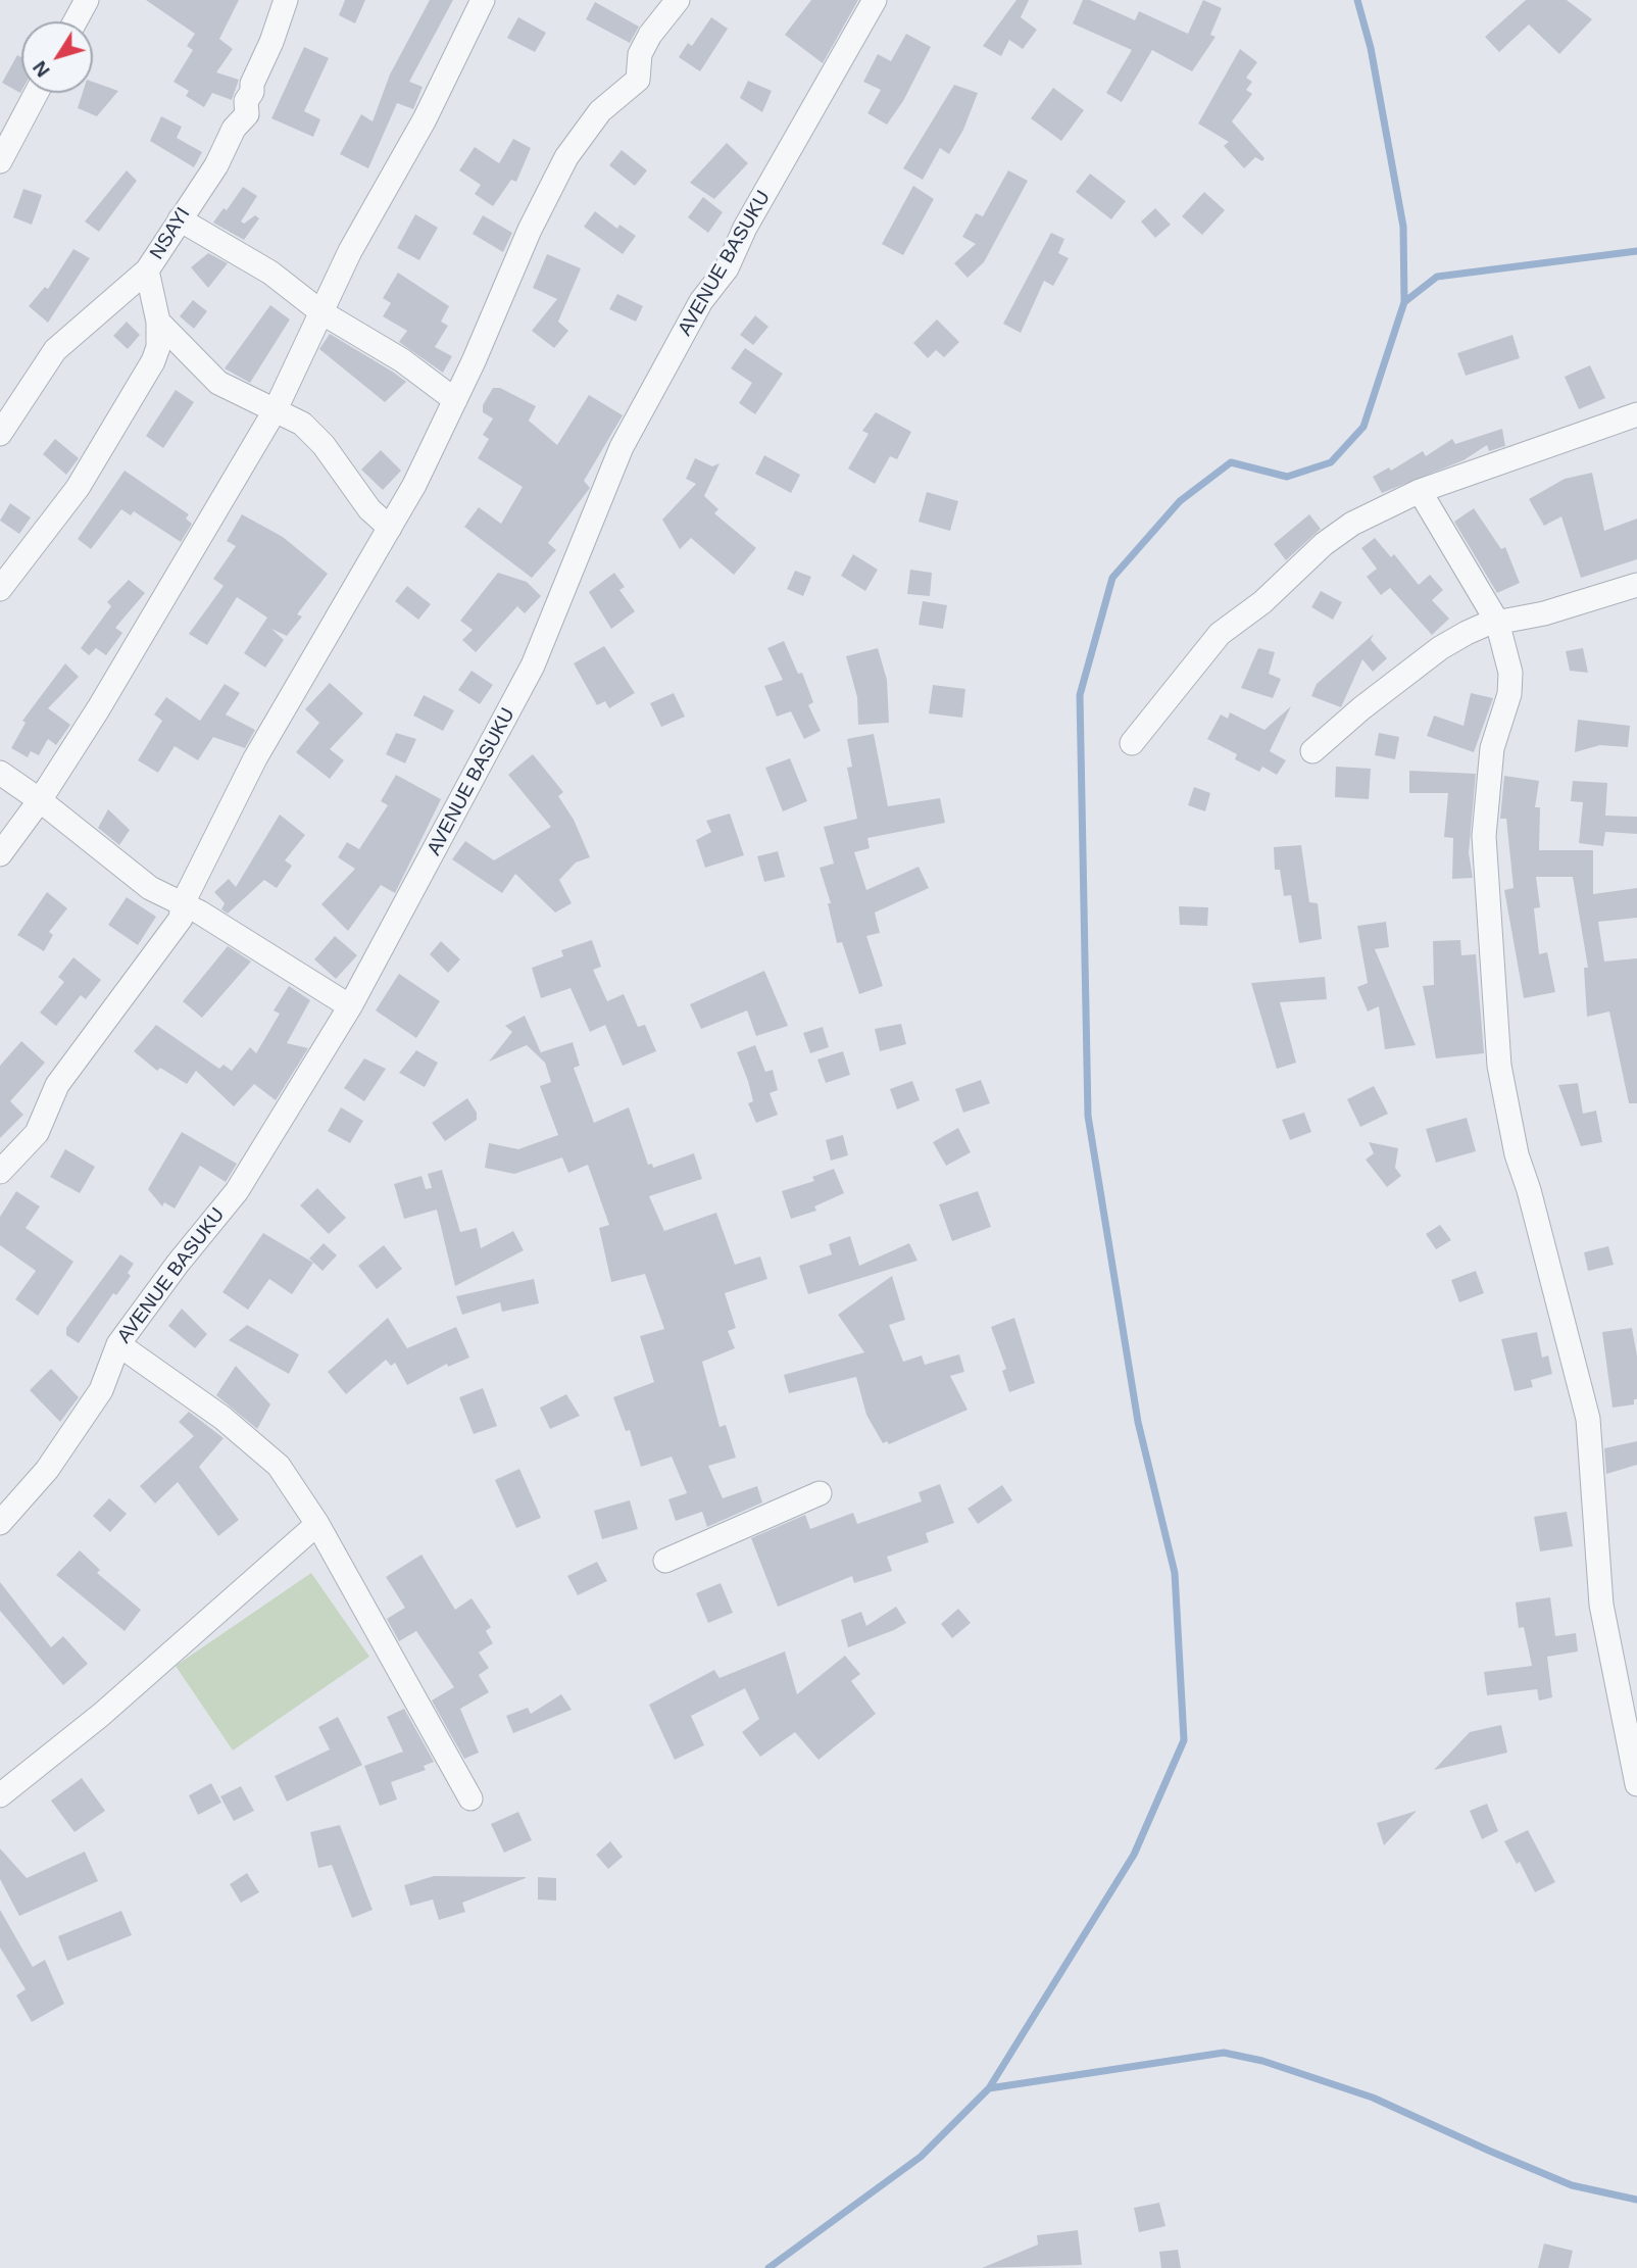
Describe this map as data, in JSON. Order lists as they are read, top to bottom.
{
  "streets": {
    "street": ["NSAYI", "AVENUE BASUKU"]
  },
  "north": "bottom left"
}
